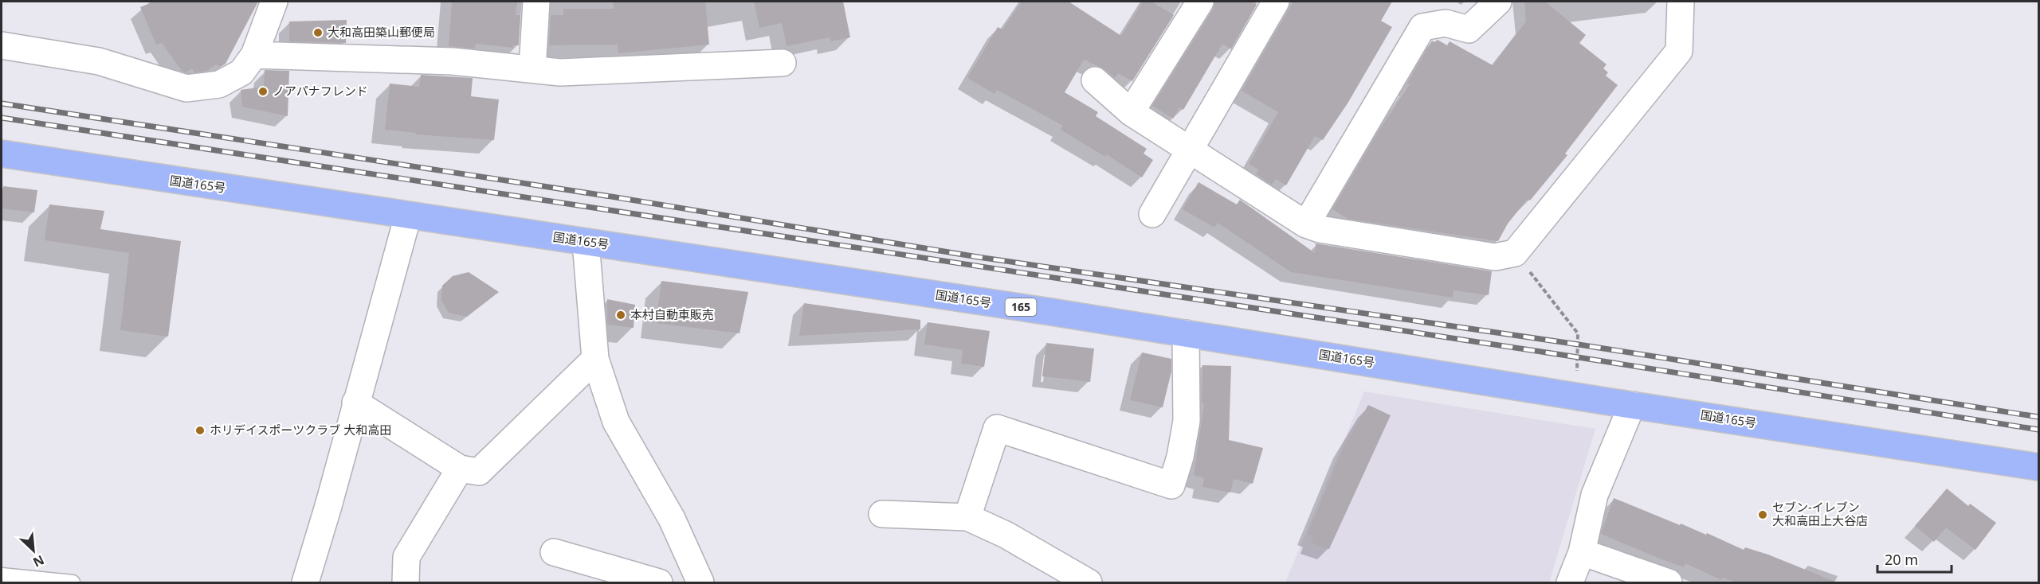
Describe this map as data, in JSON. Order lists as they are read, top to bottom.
{
  "streets": {
    "highway": ["国道165号", "165"]
  },
  "places": [
    "大和高田築山郵便局",
    "ノアパナフレンド",
    "本村自動車販売",
    "ホリデイスポーツクラブ 大和高田",
    "セブン-イレブン 大和高田上大谷店"
  ],
  "scale_bar": "20 m",
  "north": "bottom right"
}
